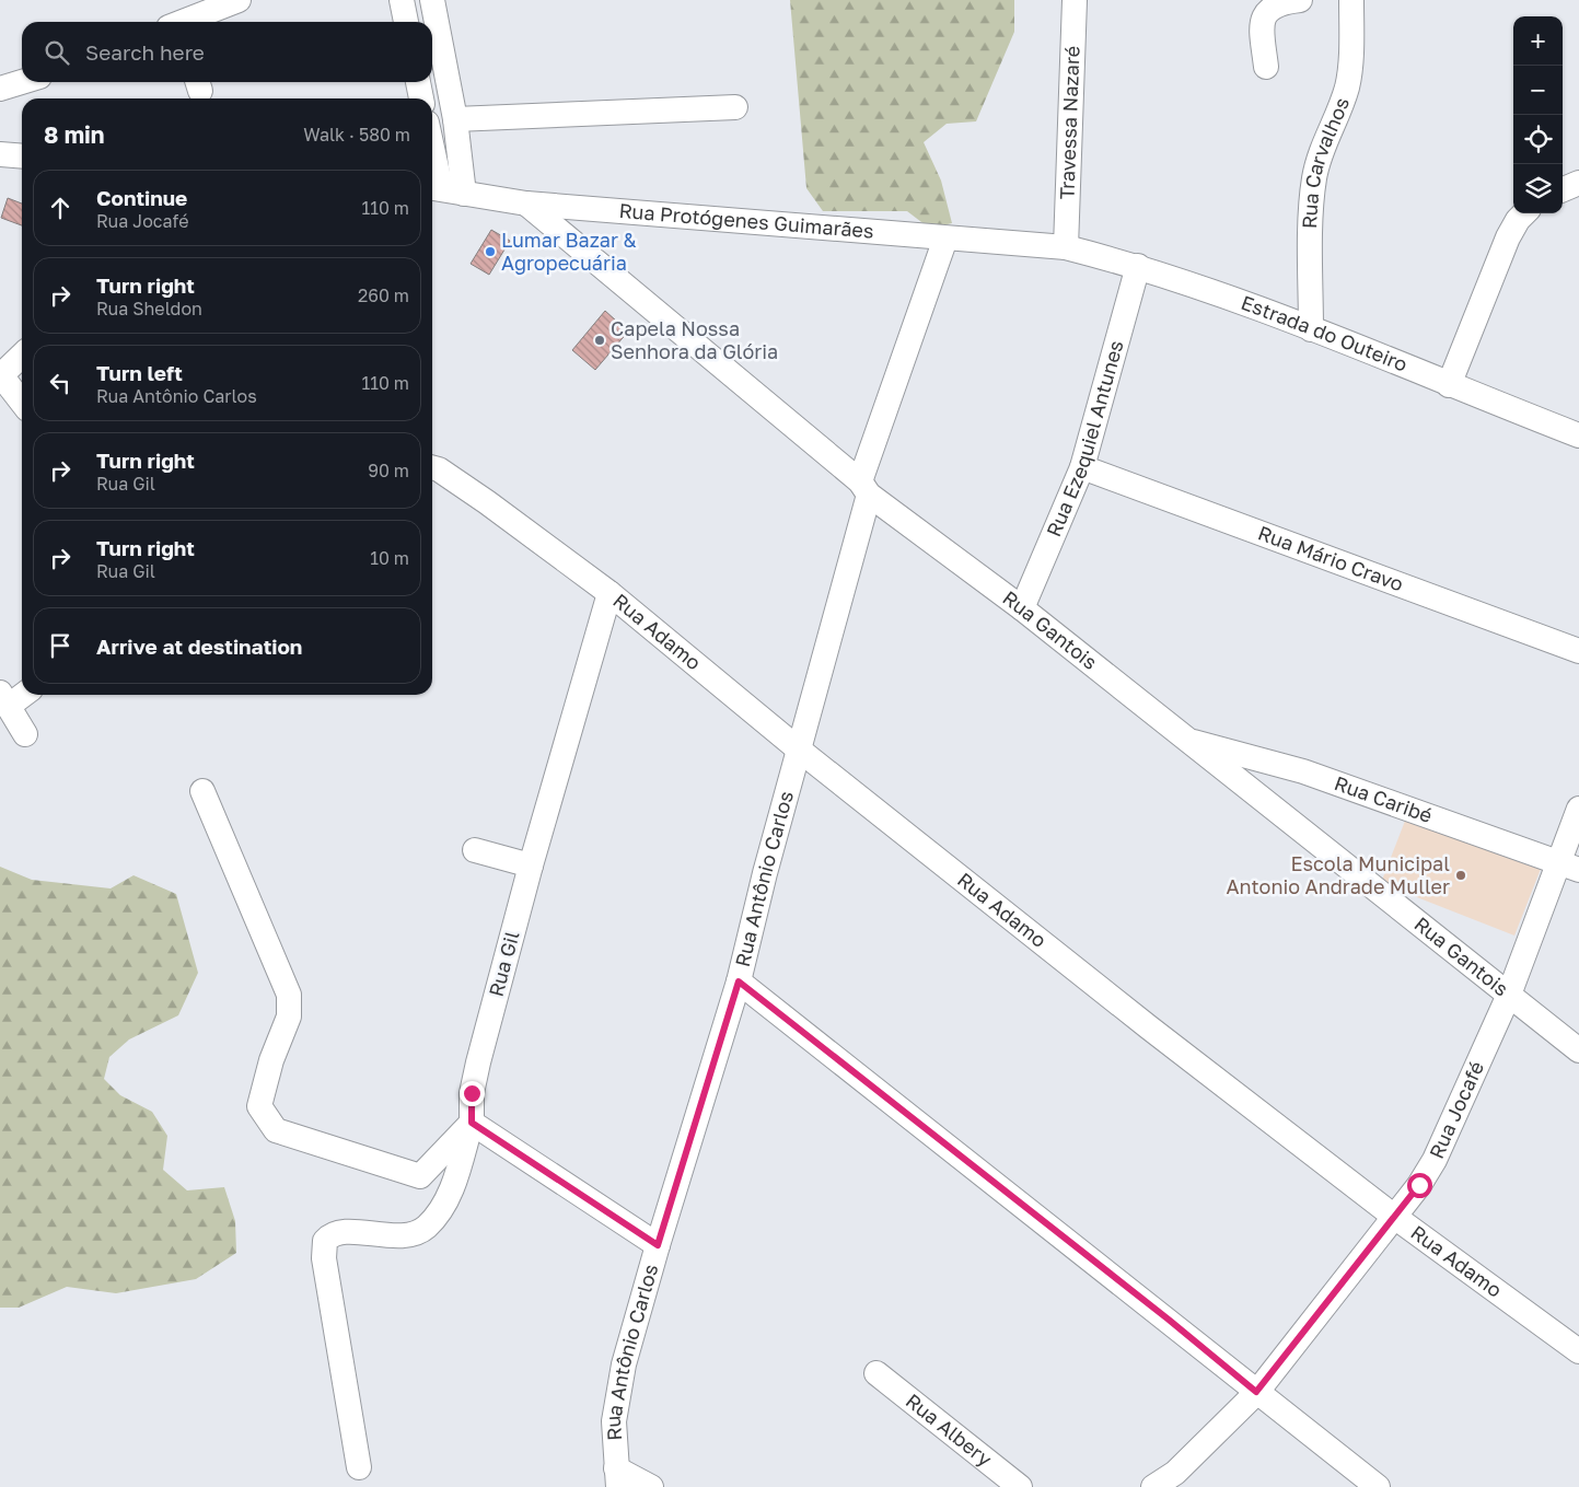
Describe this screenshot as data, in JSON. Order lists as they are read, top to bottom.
{
  "streets": {
    "street": [
      "Travessa Nazaré",
      "Rua Carvalhos",
      "Rua Protógenes Guimarães",
      "Estrada do Outeiro",
      "Rua Ezequiel Antunes",
      "Rua Mário Cravo",
      "Rua Gantois",
      "Rua Adamo",
      "Rua Caribé",
      "Rua Antônio Carlos",
      "Rua Gil",
      "Rua Jocafé",
      "Rua Albery"
    ]
  },
  "crossings": [
    ["Travessa Nazaré", "Rua Protógenes Guimarães"],
    ["Travessa Nazaré", "Estrada do Outeiro"],
    ["Rua Carvalhos", "Estrada do Outeiro"],
    ["Rua Protógenes Guimarães", "Estrada do Outeiro"],
    ["Rua Protógenes Guimarães", "Rua Gantois"],
    ["Rua Protógenes Guimarães", "Rua Antônio Carlos"],
    ["Estrada do Outeiro", "Rua Ezequiel Antunes"],
    ["Rua Ezequiel Antunes", "Rua Mário Cravo"],
    ["Rua Ezequiel Antunes", "Rua Gantois"],
    ["Rua Gantois", "Rua Caribé"],
    ["Rua Gantois", "Rua Antônio Carlos"],
    ["Rua Gantois", "Rua Jocafé"],
    ["Rua Adamo", "Rua Antônio Carlos"],
    ["Rua Adamo", "Rua Gil"],
    ["Rua Adamo", "Rua Jocafé"],
    ["Rua Caribé", "Rua Jocafé"]
  ],
  "places": ["Lumar Bazar & Agropecuária", "Capela Nossa Senhora da Glória", "Escola Municipal Antonio Andrade Muller"],
  "page": {
    "map_buttons": ["+", "−"],
    "search": "Search here",
    "heading": ["8 min", "Walk · 580 m"],
    "list": [
      ["Continue", "Rua Jocafé", "110 m"],
      ["Turn right", "Rua Sheldon", "260 m"],
      ["Turn left", "Rua Antônio Carlos", "110 m"],
      ["Turn right", "Rua Gil", "90 m"],
      ["Turn right", "Rua Gil", "10 m"],
      "Arrive at destination"
    ]
  }
}
